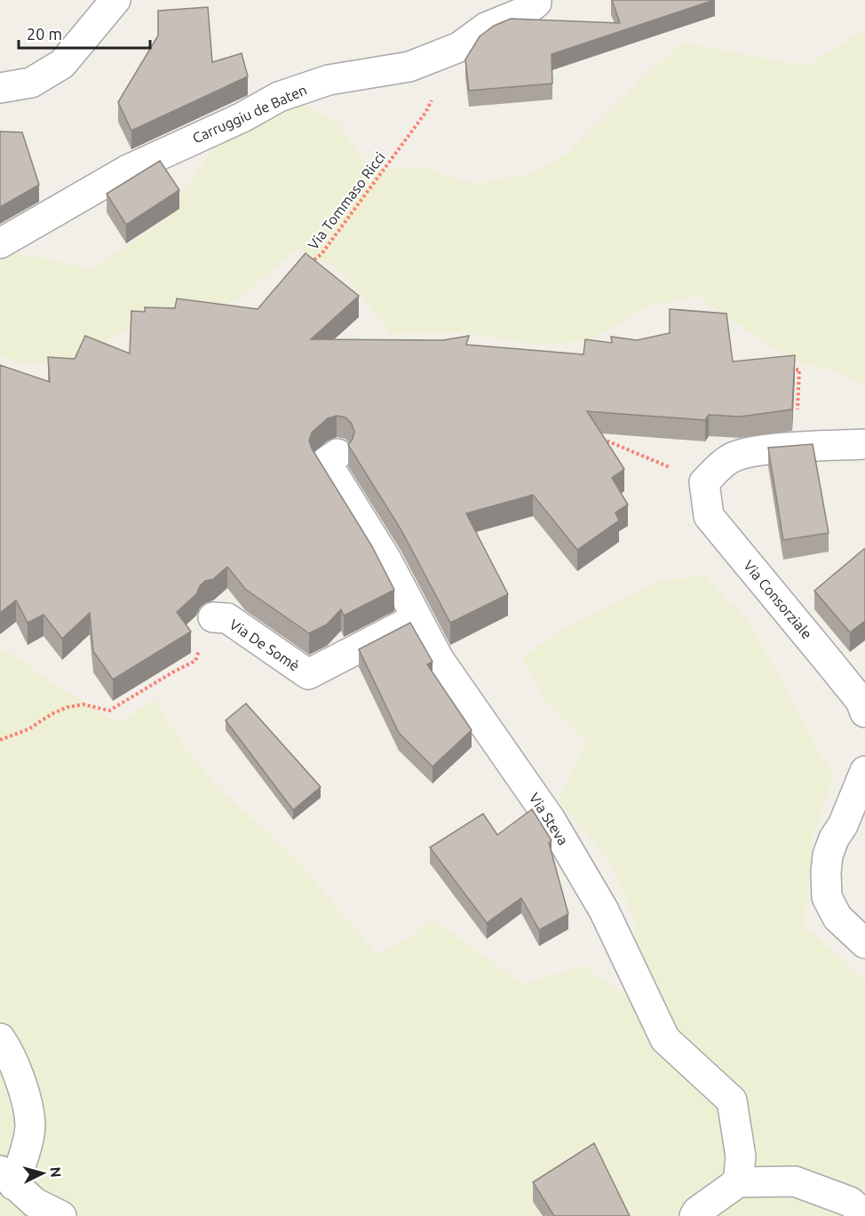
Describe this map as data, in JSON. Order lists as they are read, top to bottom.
{
  "streets": {
    "street": [
      "Carruggiu de Baten",
      "Via Consorziale",
      "Via De Somè",
      "Via Steva"
    ],
    "path": ["Via Tommaso Ricci"]
  },
  "crossings": [
    ["Carruggiu de Baten", "Via Tommaso Ricci"],
    ["Via De Somè", "Via Steva"]
  ],
  "scale_bar": "20 m",
  "north": "right"
}
